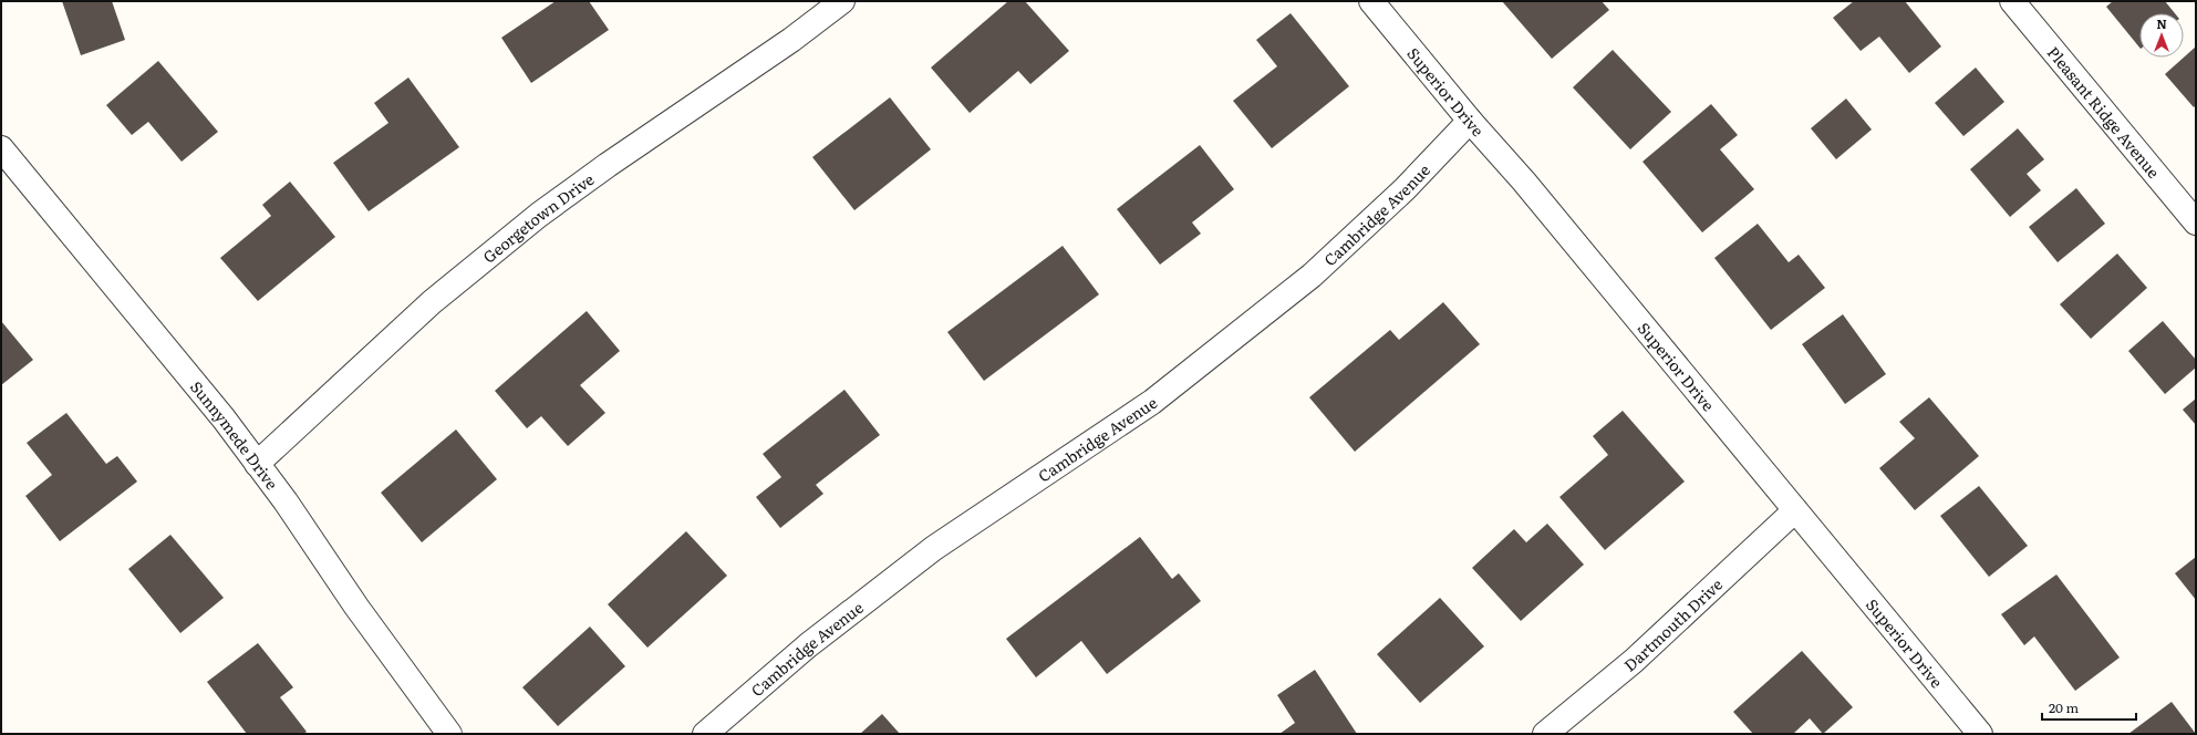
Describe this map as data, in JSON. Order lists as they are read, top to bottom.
{
  "streets": {
    "street": [
      "Superior Drive",
      "Pleasant Ridge Avenue",
      "Cambridge Avenue",
      "Georgetown Drive",
      "Sunnymede Drive",
      "Dartmouth Drive"
    ]
  },
  "crossings": [
    ["Superior Drive", "Cambridge Avenue"],
    ["Superior Drive", "Dartmouth Drive"],
    ["Georgetown Drive", "Sunnymede Drive"]
  ],
  "scale_bar": "20 m",
  "north": "top"
}
